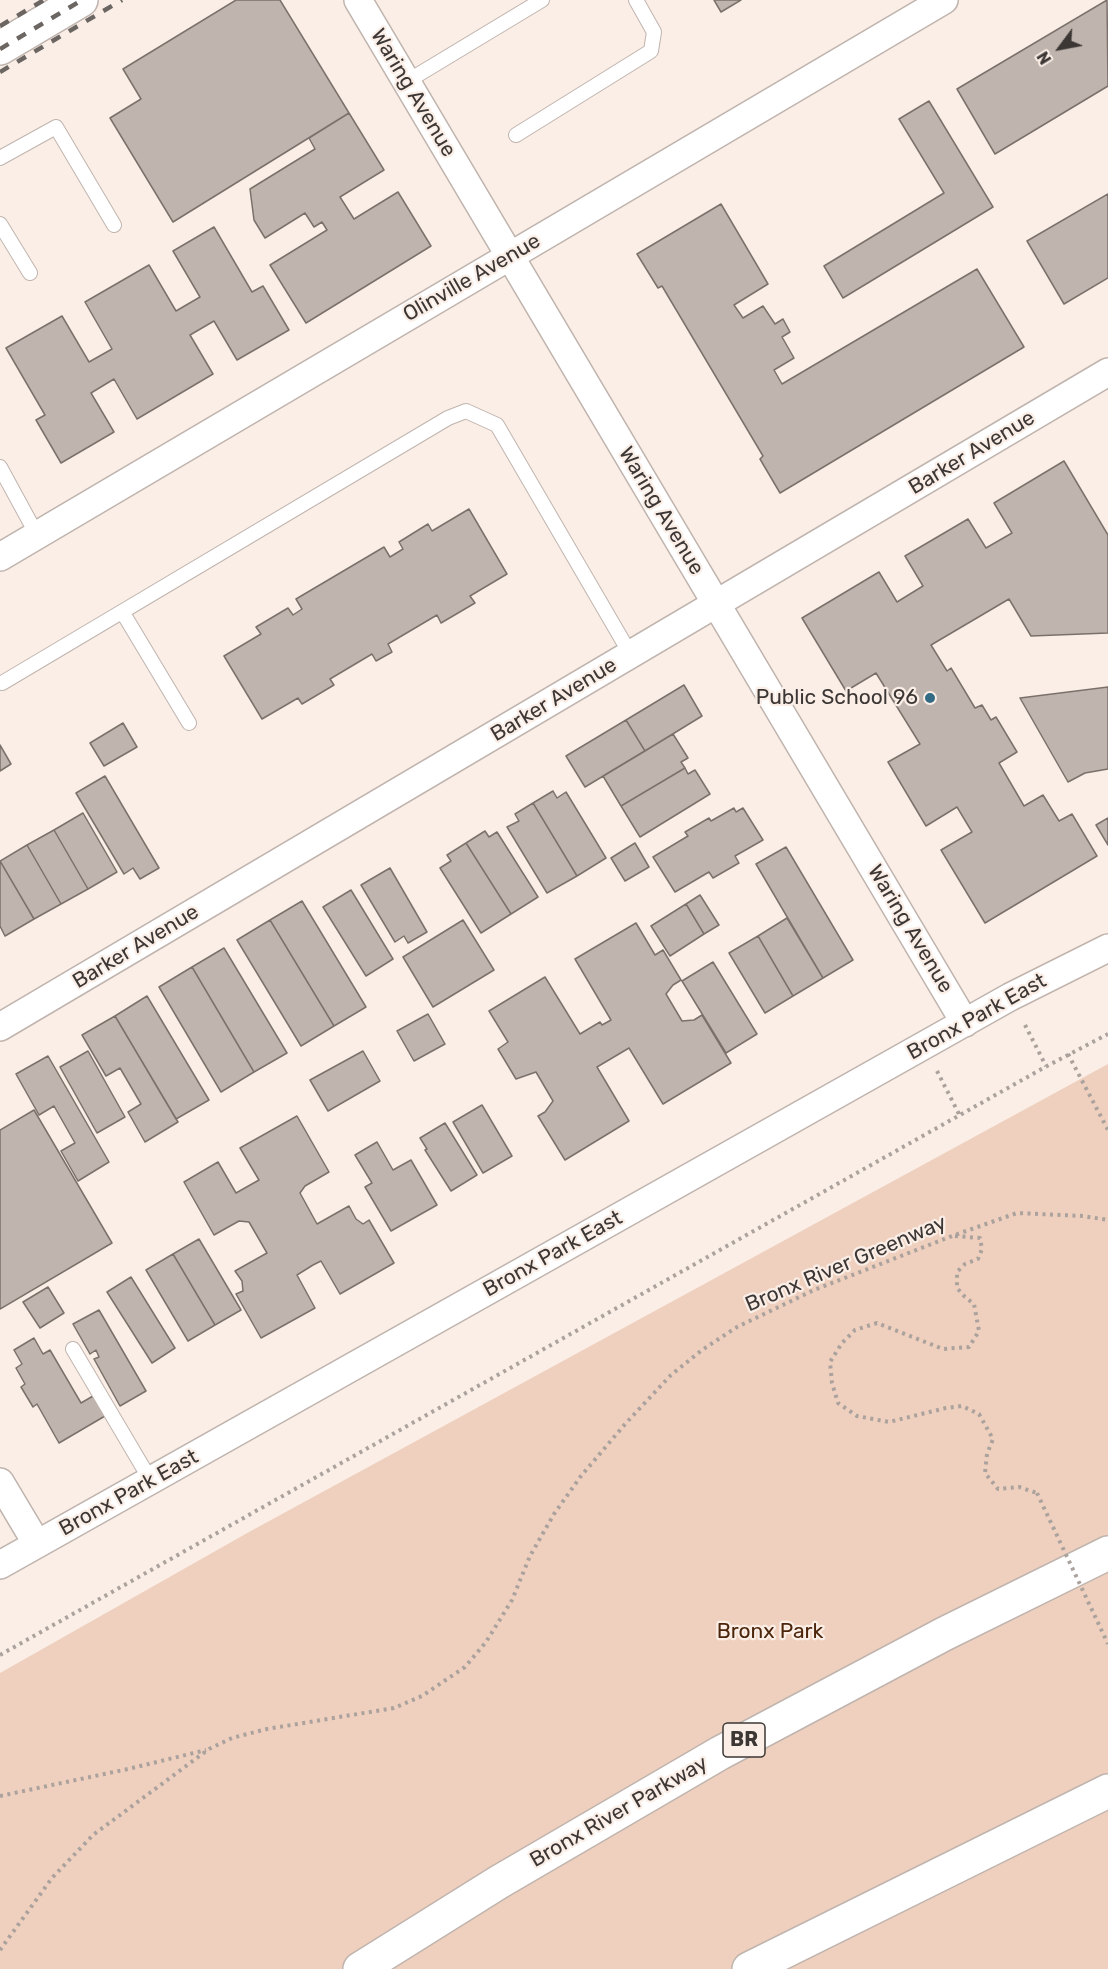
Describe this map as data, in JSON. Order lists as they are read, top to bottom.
{
  "streets": {
    "main road": ["BR", "Bronx River Parkway"],
    "street": [
      "Waring Avenue",
      "Olinville Avenue",
      "Barker Avenue",
      "Bronx Park East"
    ],
    "path": ["Bronx River Greenway"]
  },
  "crossings": [
    ["Waring Avenue", "Olinville Avenue"],
    ["Waring Avenue", "Barker Avenue"],
    ["Waring Avenue", "Bronx Park East"]
  ],
  "parks": ["Bronx Park"],
  "places": ["Public School 96"],
  "north": "bottom left"
}
